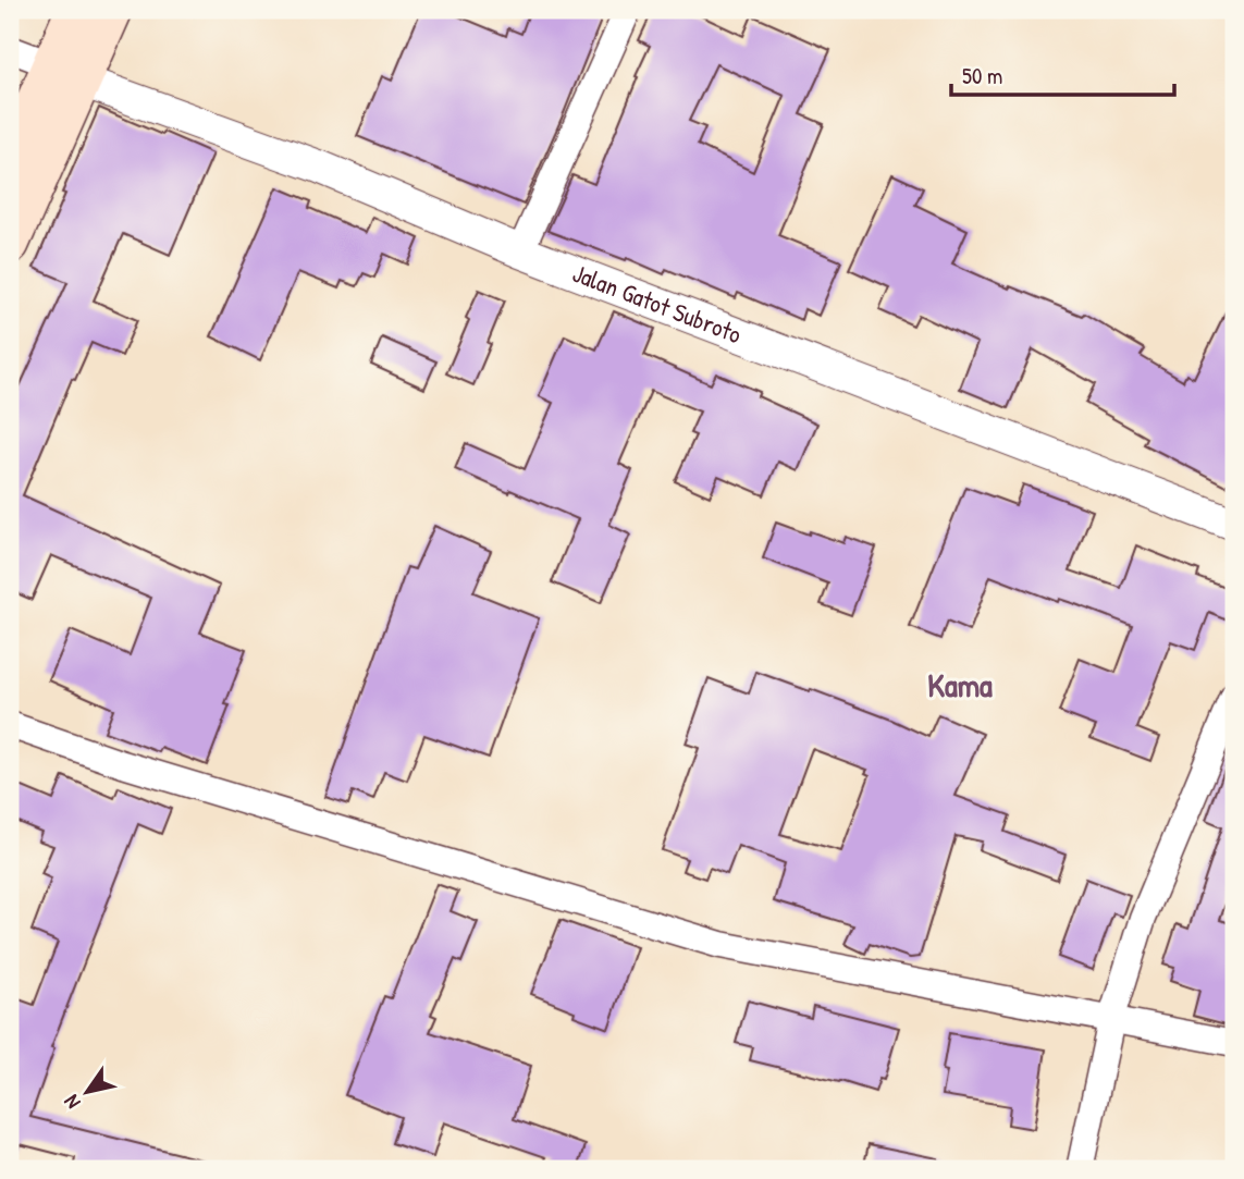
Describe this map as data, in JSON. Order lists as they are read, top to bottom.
{
  "streets": {
    "street": ["Jalan Gatot Subroto"]
  },
  "districts": ["Kama"],
  "scale_bar": "50 m",
  "north": "bottom left"
}
